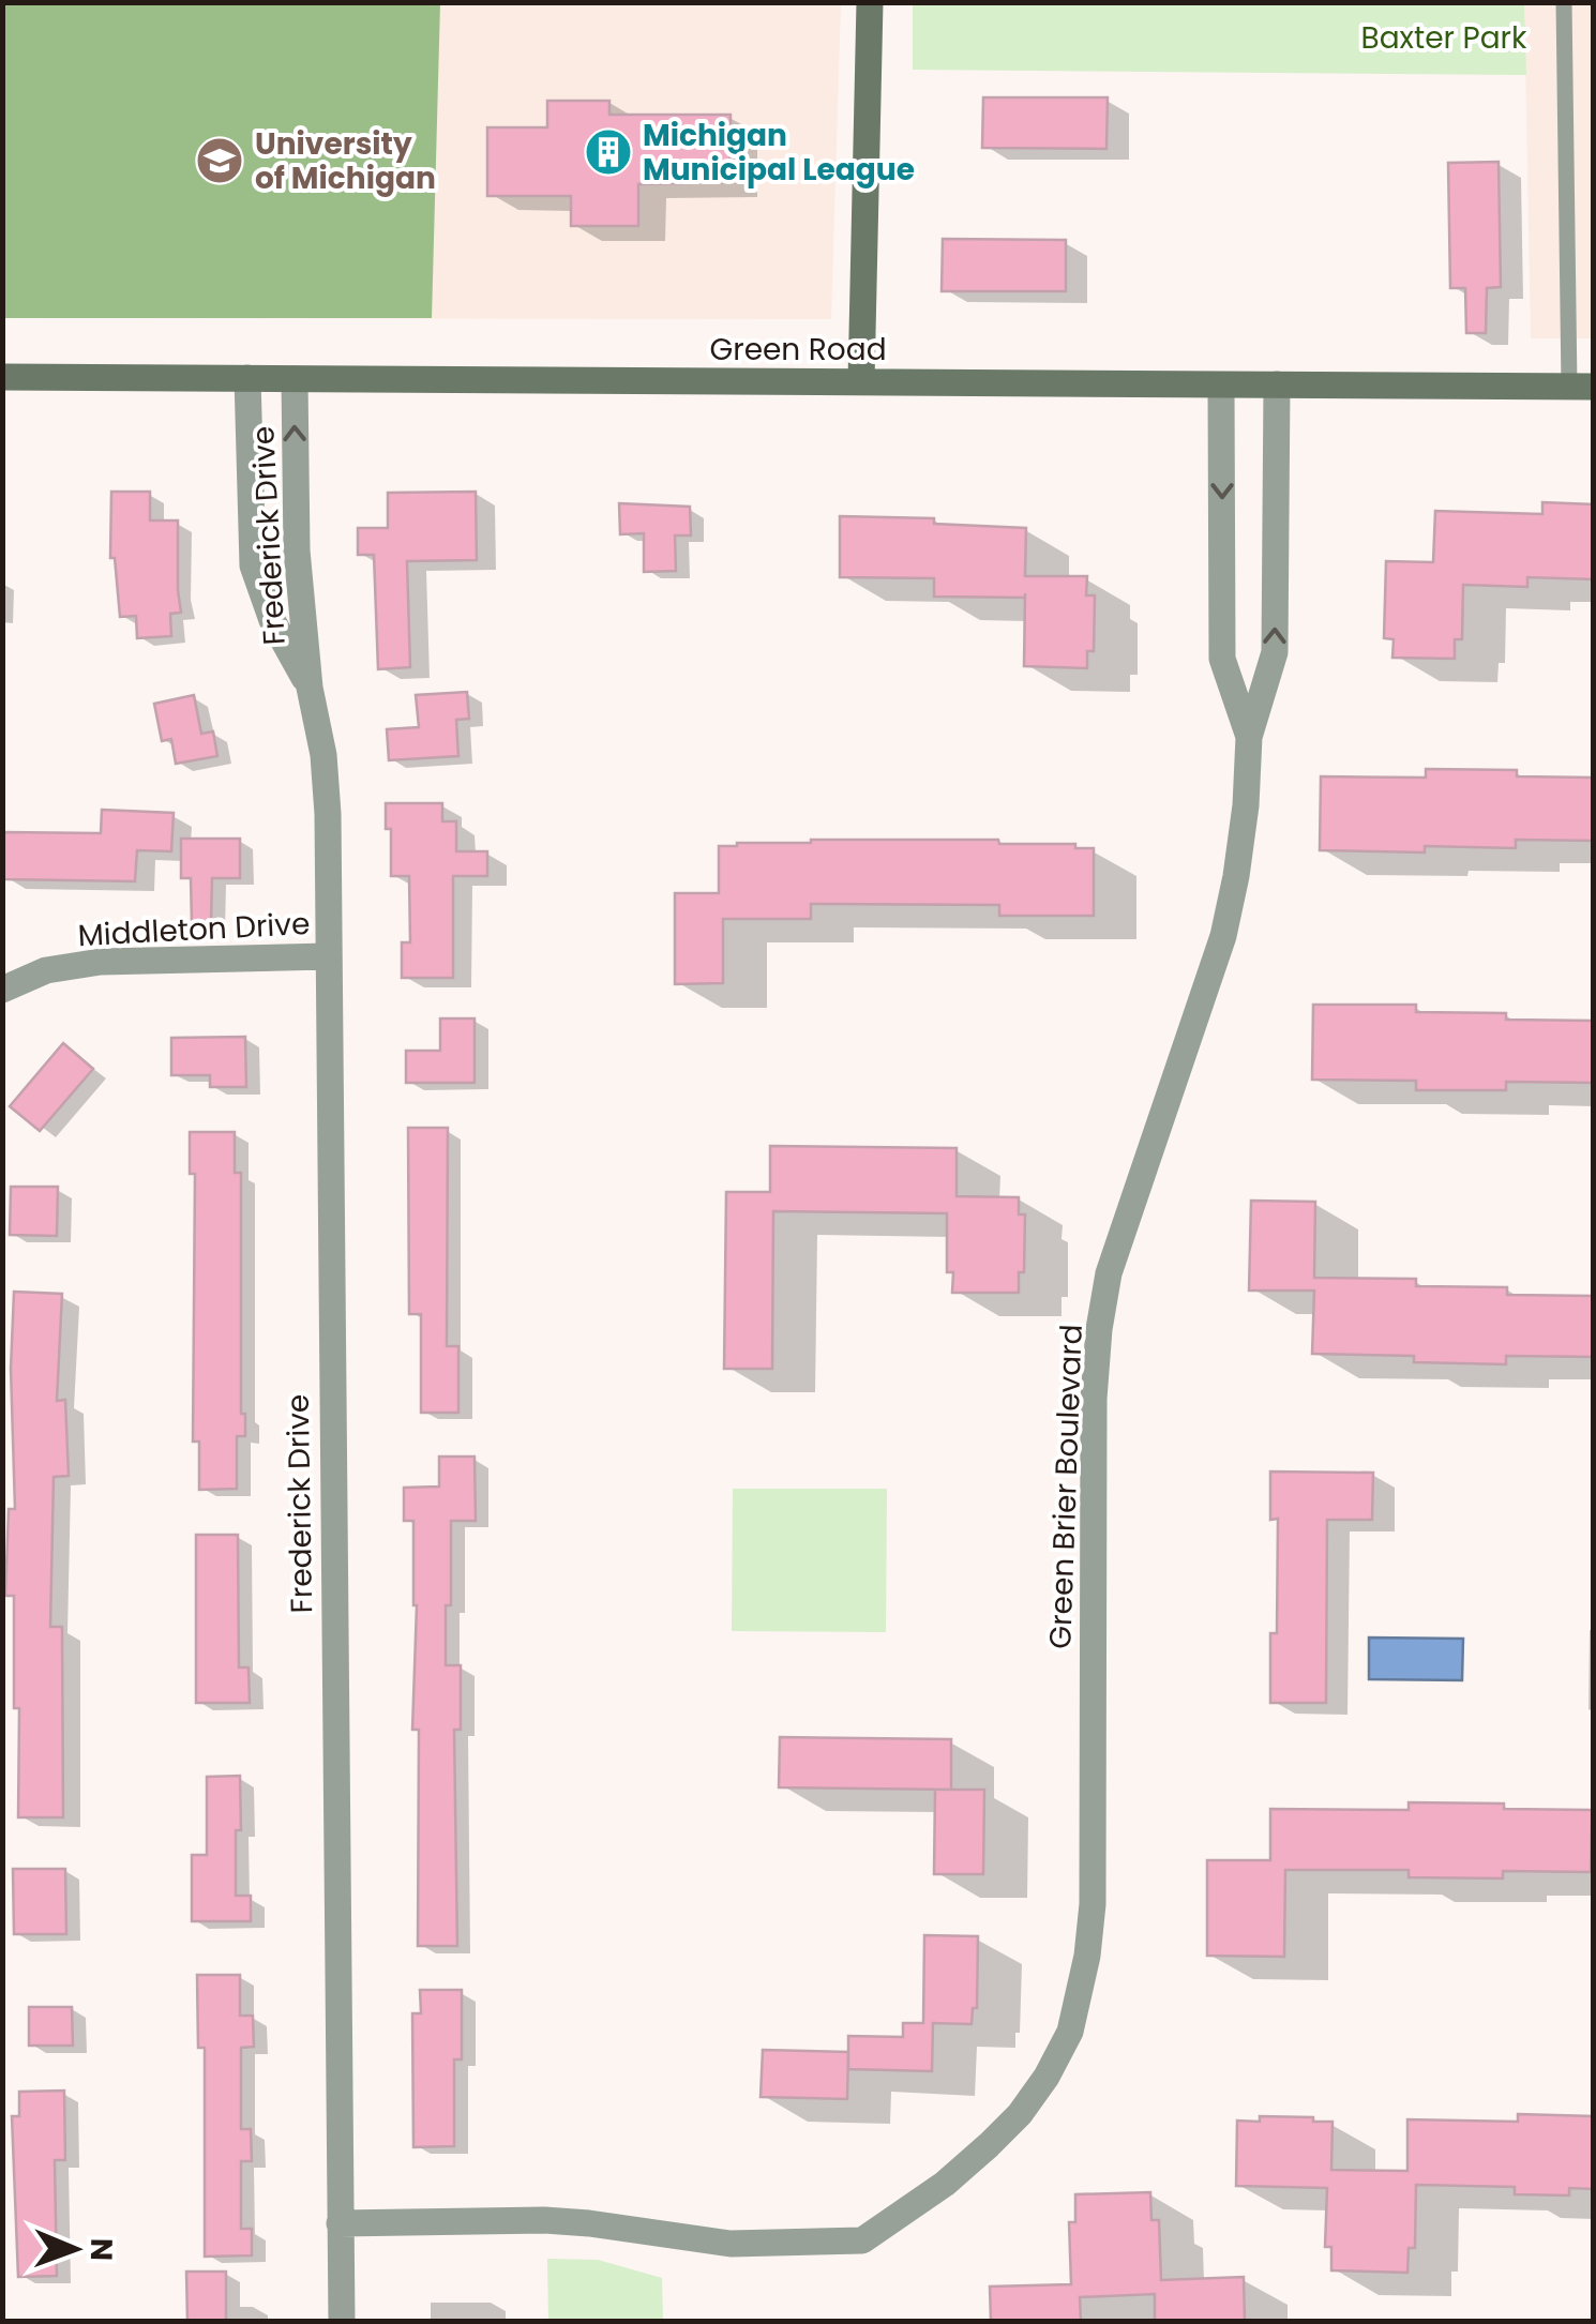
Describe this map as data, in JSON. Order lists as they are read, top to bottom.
{
  "streets": {
    "street": [
      "Green Road",
      "Frederick Drive",
      "Middleton Drive",
      "Green Brier Boulevard"
    ]
  },
  "crossings": [
    ["Green Road", "Frederick Drive"],
    ["Green Road", "Green Brier Boulevard"],
    ["Frederick Drive", "Middleton Drive"],
    ["Frederick Drive", "Green Brier Boulevard"]
  ],
  "parks": ["Baxter Park"],
  "places": {
    "building": ["Michigan Municipal League"],
    "school or university": ["University of Michigan"]
  },
  "north": "right"
}
